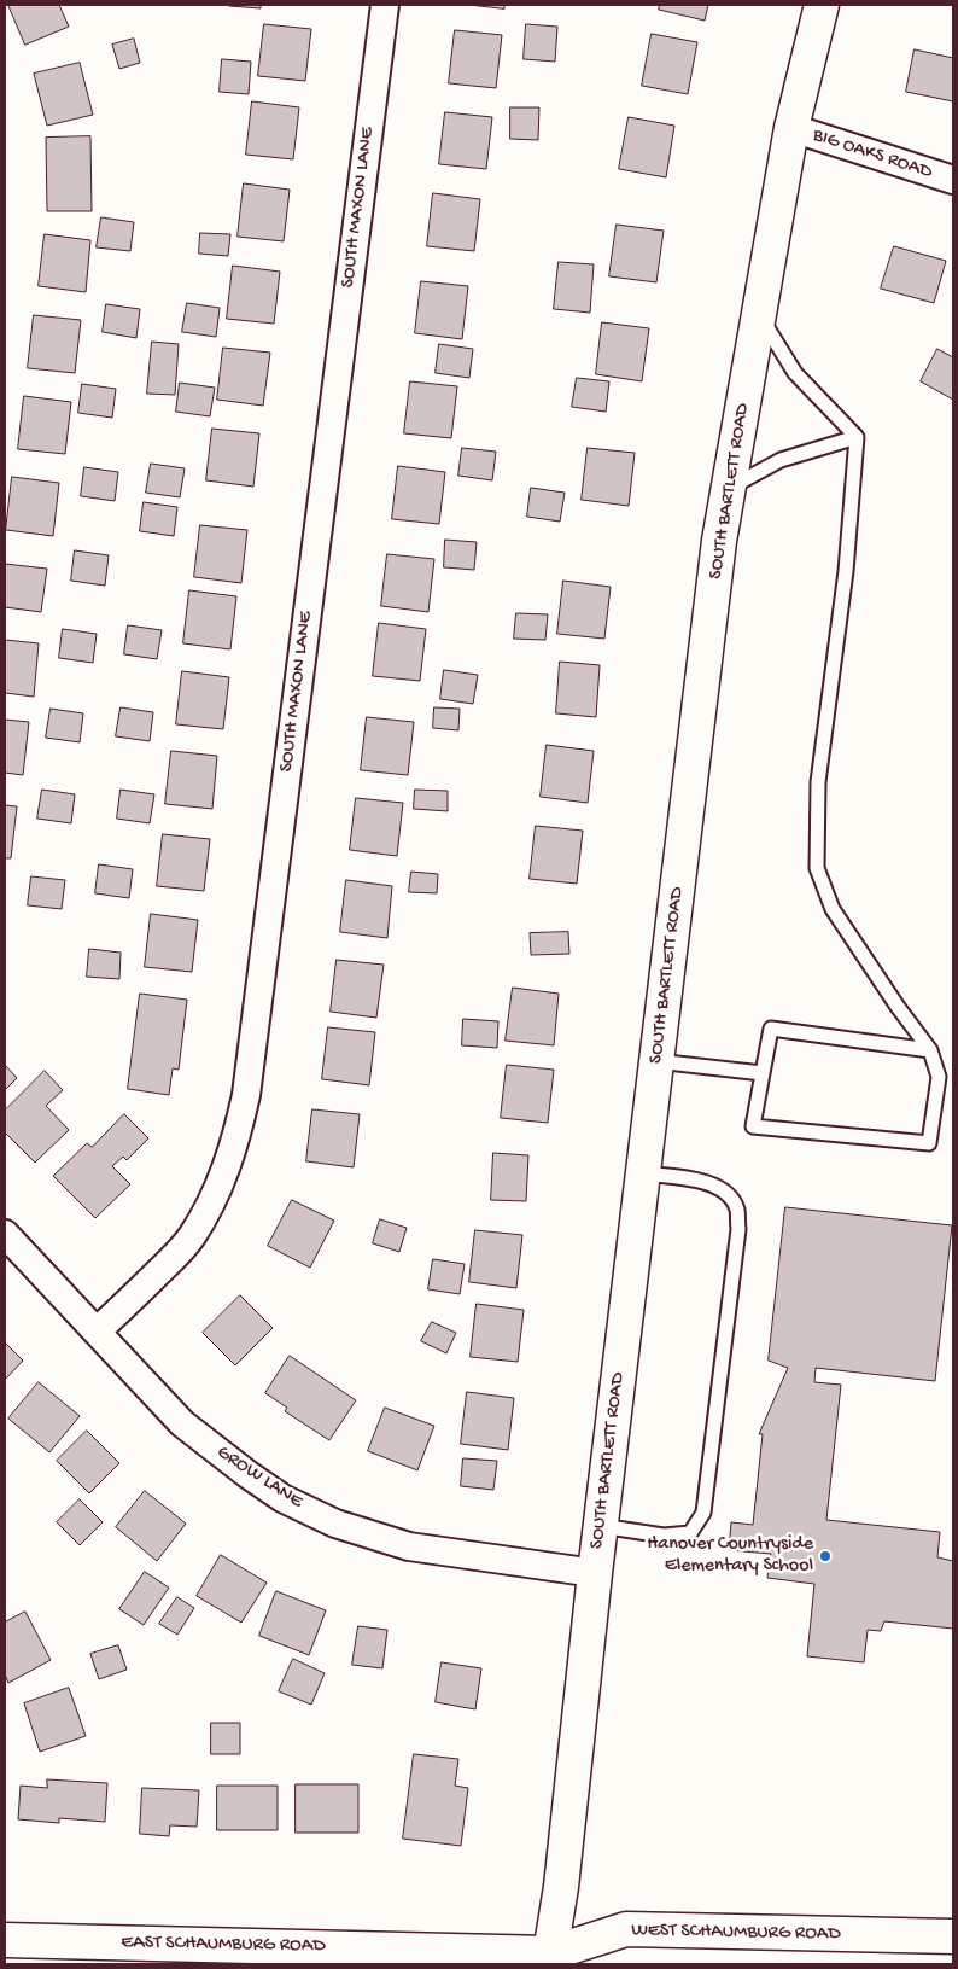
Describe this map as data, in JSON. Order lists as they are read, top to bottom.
{
  "streets": {
    "main road": ["SOUTH BARTLETT ROAD", "WEST SCHAUMBURG ROAD", "EAST SCHAUMBURG ROAD"],
    "street": ["BIG OAKS ROAD", "SOUTH MAXON LANE", "GROW LANE"]
  },
  "crossings": [
    ["BIG OAKS ROAD", "SOUTH BARTLETT ROAD"],
    ["SOUTH MAXON LANE", "GROW LANE"],
    ["SOUTH BARTLETT ROAD", "GROW LANE"],
    ["SOUTH BARTLETT ROAD", "WEST SCHAUMBURG ROAD"],
    ["SOUTH BARTLETT ROAD", "EAST SCHAUMBURG ROAD"],
    ["WEST SCHAUMBURG ROAD", "EAST SCHAUMBURG ROAD"]
  ],
  "places": ["Hanover Countryside Elementary School"]
}
